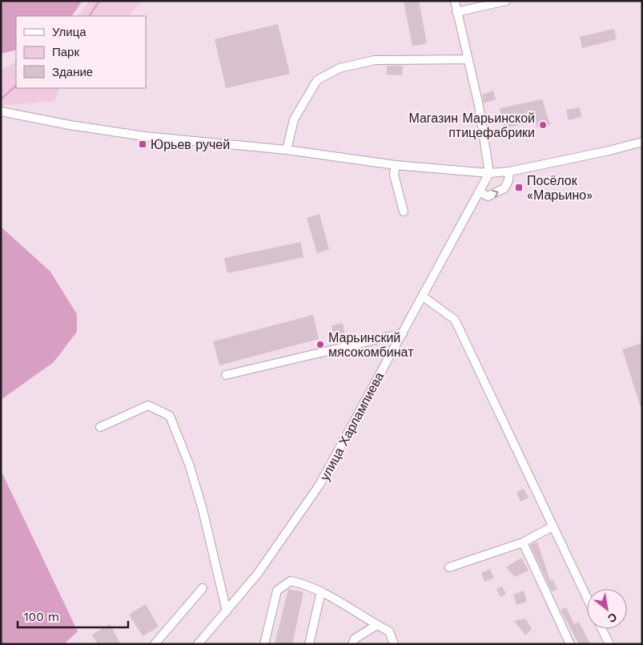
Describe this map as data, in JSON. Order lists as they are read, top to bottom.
{
  "streets": {
    "street": ["улица Харлампиева"]
  },
  "places": {
    "other": ["Магазин Марьинской птицефабрики", "Марьинский мясокомбинат"],
    "transit": ["Юрьев ручей", "Посёлок «Марьино»"]
  },
  "legend": ["Улица", "Парк", "Здание"],
  "scale_bar": "100 m",
  "north": "bottom right"
}
